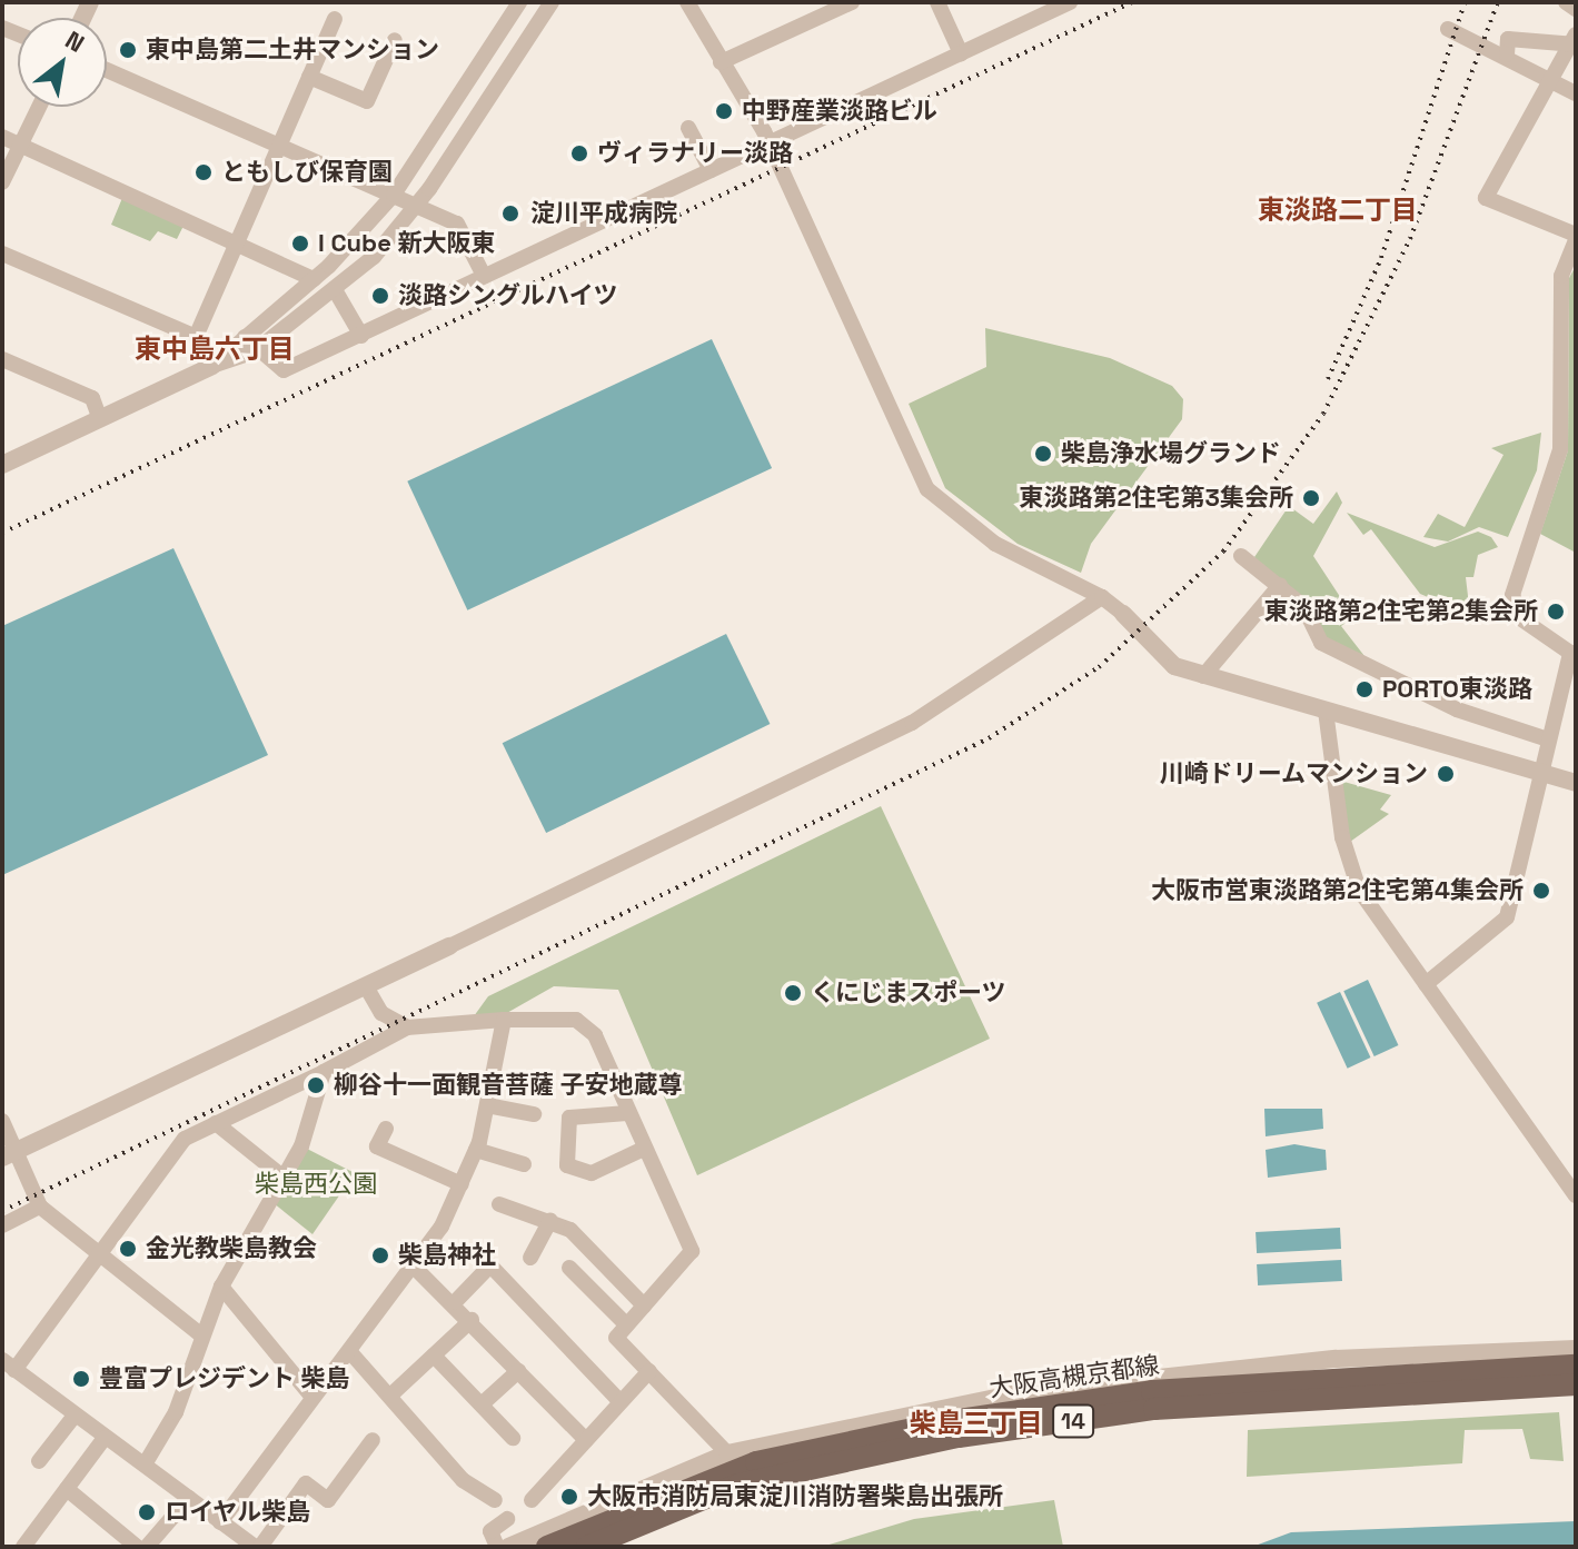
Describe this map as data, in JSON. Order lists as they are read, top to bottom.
{
  "streets": {
    "main road": ["大阪高槻京都線", "14"]
  },
  "districts": ["東淡路二丁目", "東中島六丁目", "柴島三丁目"],
  "parks": ["柴島西公園"],
  "places": [
    "東中島第二土井マンション",
    "中野産業淡路ビル",
    "ヴィラナリー淡路",
    "ともしび保育園",
    "淀川平成病院",
    "I Cube 新大阪東",
    "淡路シングルハイツ",
    "柴島浄水場グランド",
    "東淡路第2住宅第3集会所",
    "東淡路第2住宅第2集会所",
    "PORTO東淡路",
    "川崎ドリームマンション",
    "大阪市営東淡路第2住宅第4集会所",
    "くにじまスポーツ",
    "柳谷十一面観音菩薩 子安地蔵尊",
    "金光教柴島教会",
    "柴島神社",
    "豊富プレジデント 柴島",
    "大阪市消防局東淀川消防署柴島出張所",
    "ロイヤル柴島"
  ],
  "north": "top right"
}
